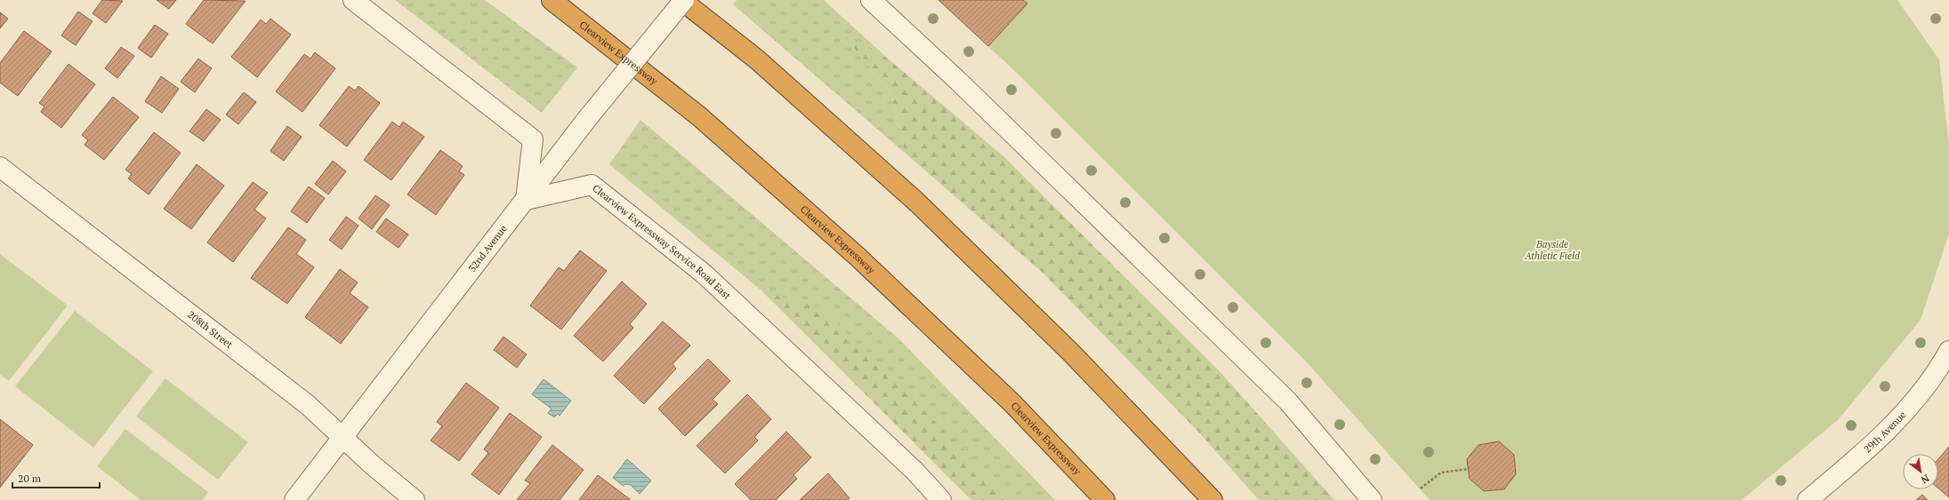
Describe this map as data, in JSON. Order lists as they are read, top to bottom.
{
  "streets": {
    "highway": ["Clearview Expressway"],
    "street": [
      "Clearview Expressway Service Road East",
      "32nd Avenue",
      "208th Street",
      "29th Avenue"
    ]
  },
  "crossings": [
    ["Clearview Expressway Service Road East", "32nd Avenue"],
    ["32nd Avenue", "208th Street"]
  ],
  "parks": ["Bayside Athletic Field"],
  "scale_bar": "20 m",
  "north": "bottom right"
}
